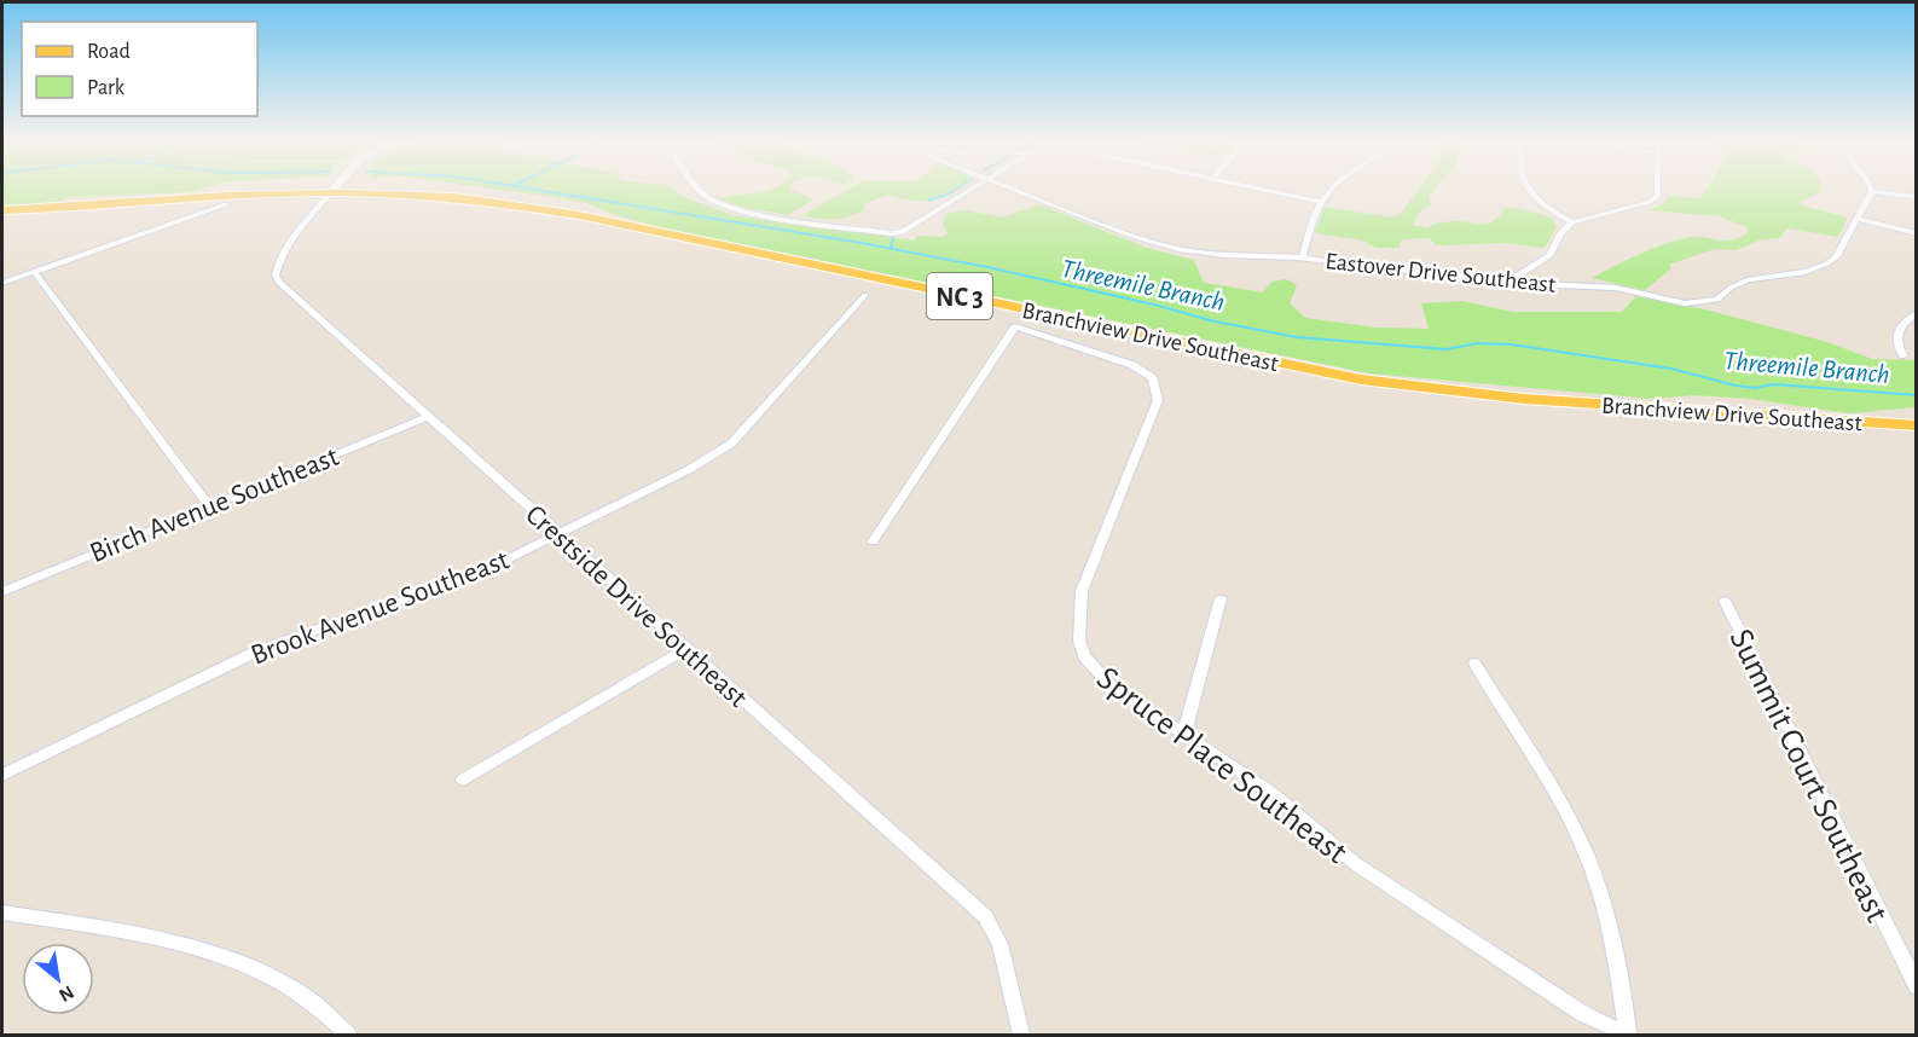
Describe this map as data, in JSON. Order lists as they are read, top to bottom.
{
  "streets": {
    "main road": ["NC 3", "Branchview Drive Southeast"],
    "street": [
      "Eastover Drive Southeast",
      "Birch Avenue Southeast",
      "Crestside Drive Southeast",
      "Brook Avenue Southeast",
      "Spruce Place Southeast",
      "Summit Court Southeast"
    ]
  },
  "crossings": [
    ["Branchview Drive Southeast", "Crestside Drive Southeast"],
    ["Birch Avenue Southeast", "Crestside Drive Southeast"],
    ["Crestside Drive Southeast", "Brook Avenue Southeast"]
  ],
  "water": ["Threemile Branch"],
  "legend": ["Road", "Park"],
  "north": "bottom right"
}
